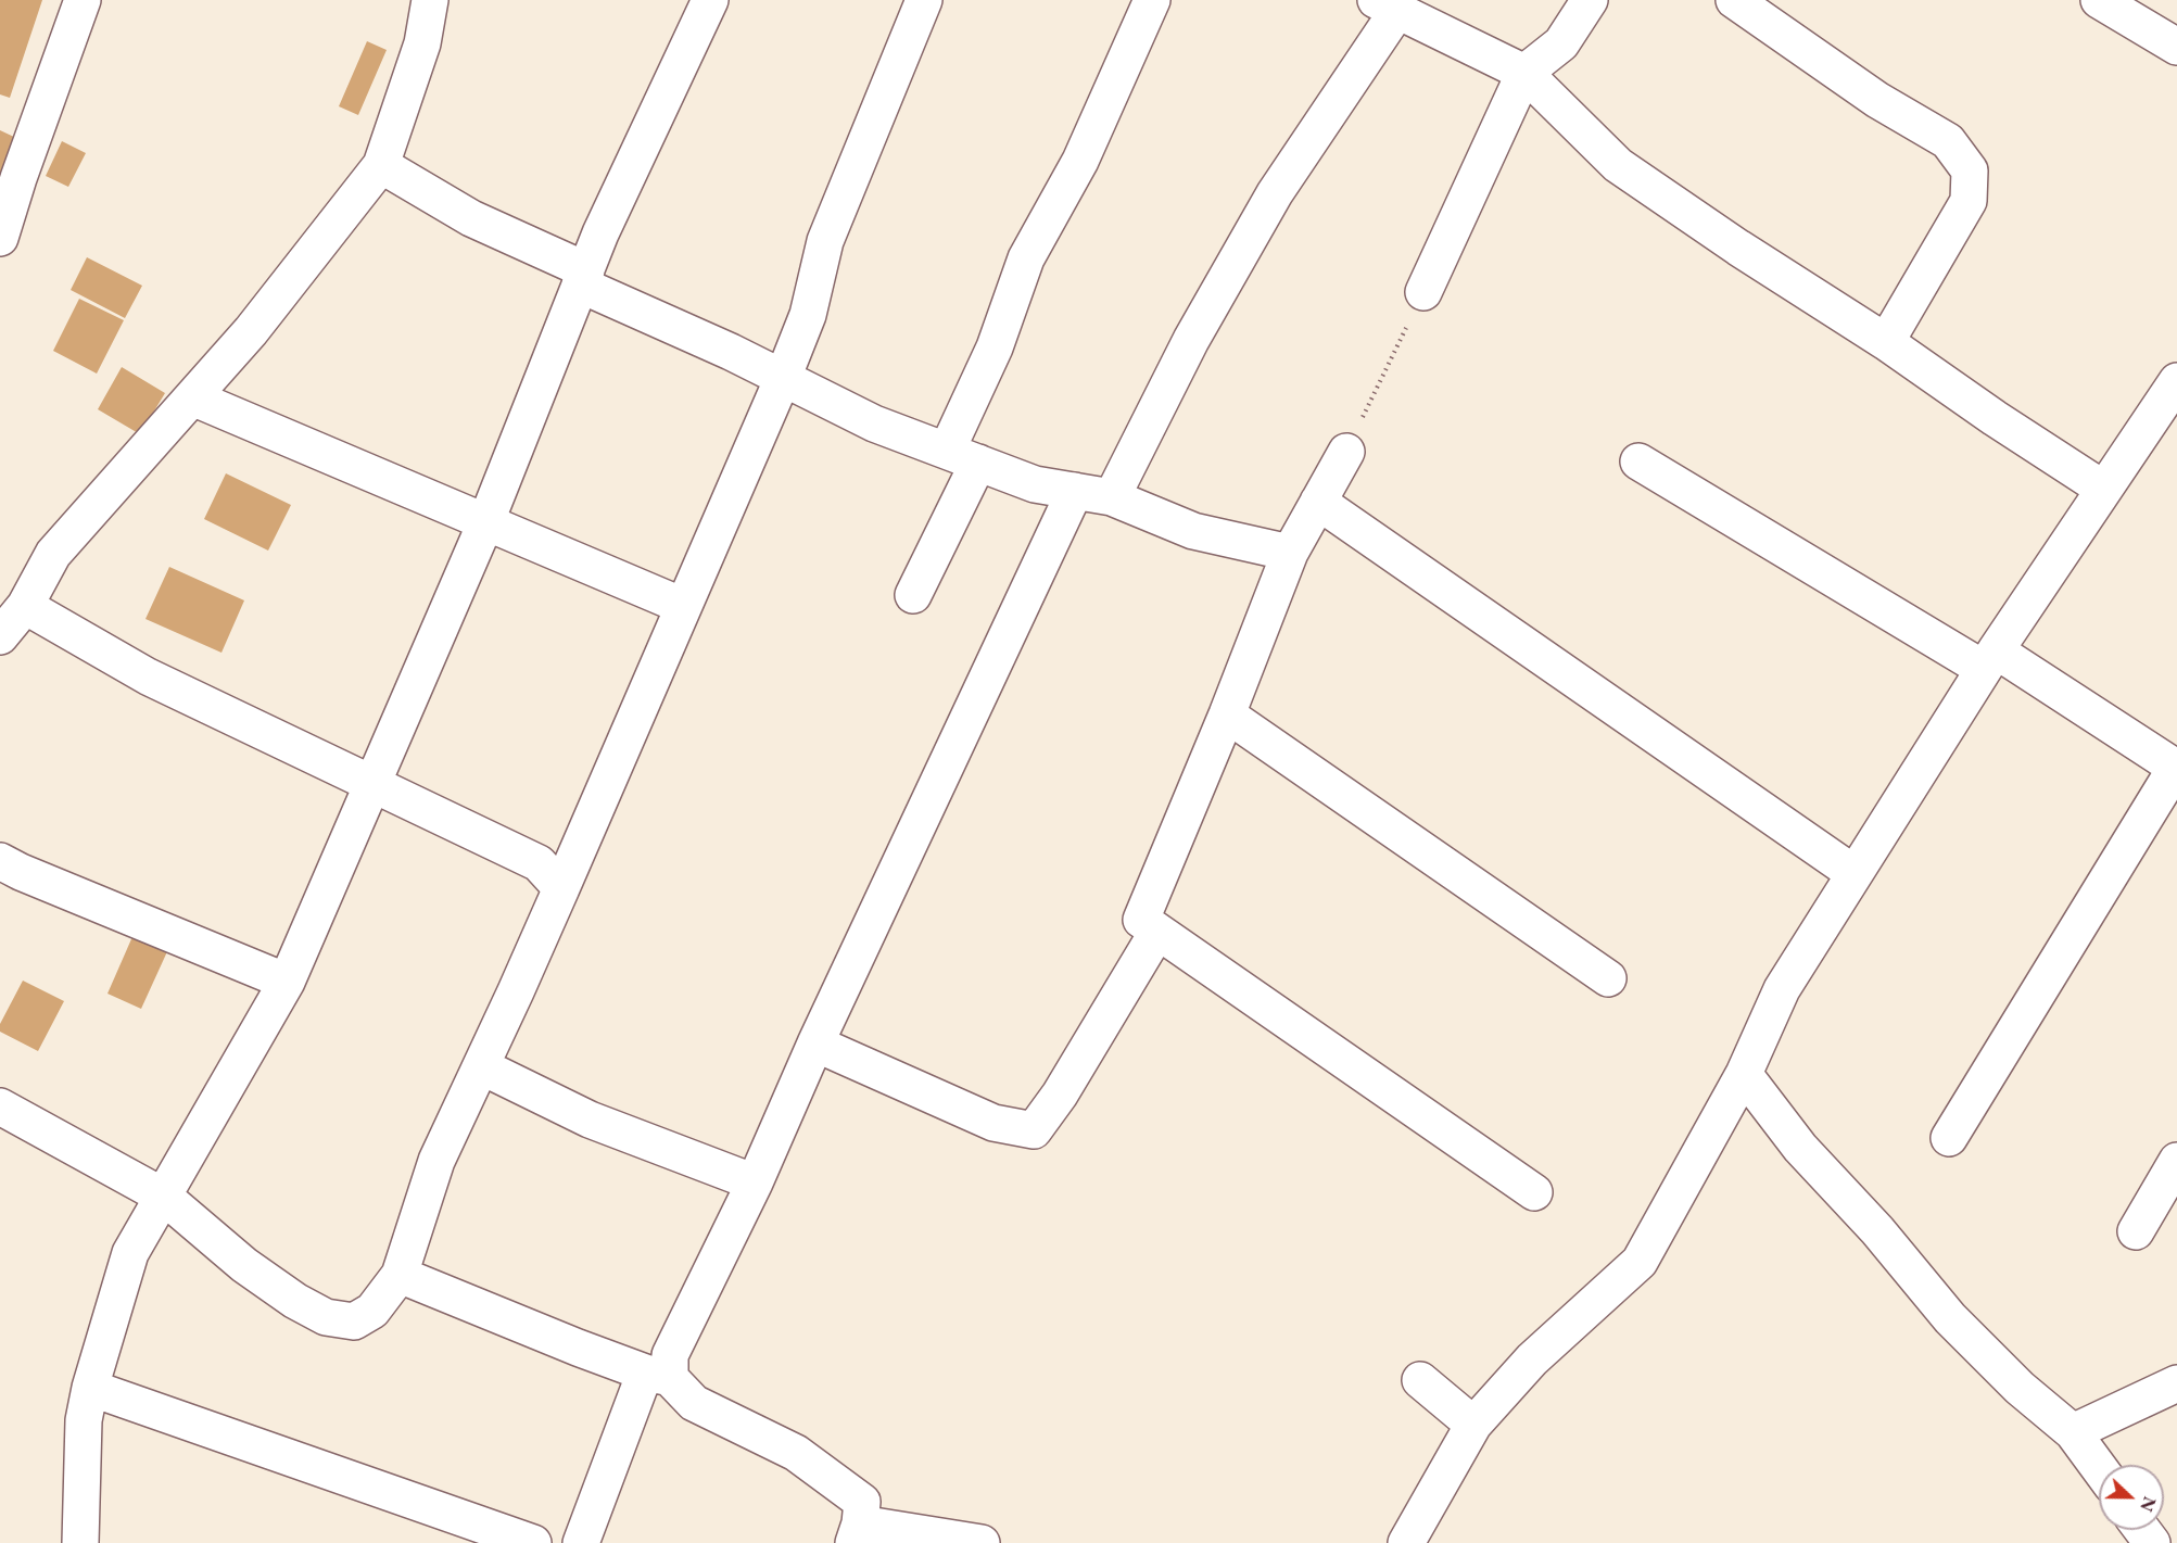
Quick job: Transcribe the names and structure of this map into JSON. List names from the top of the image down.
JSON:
{
  "north": "right"
}
